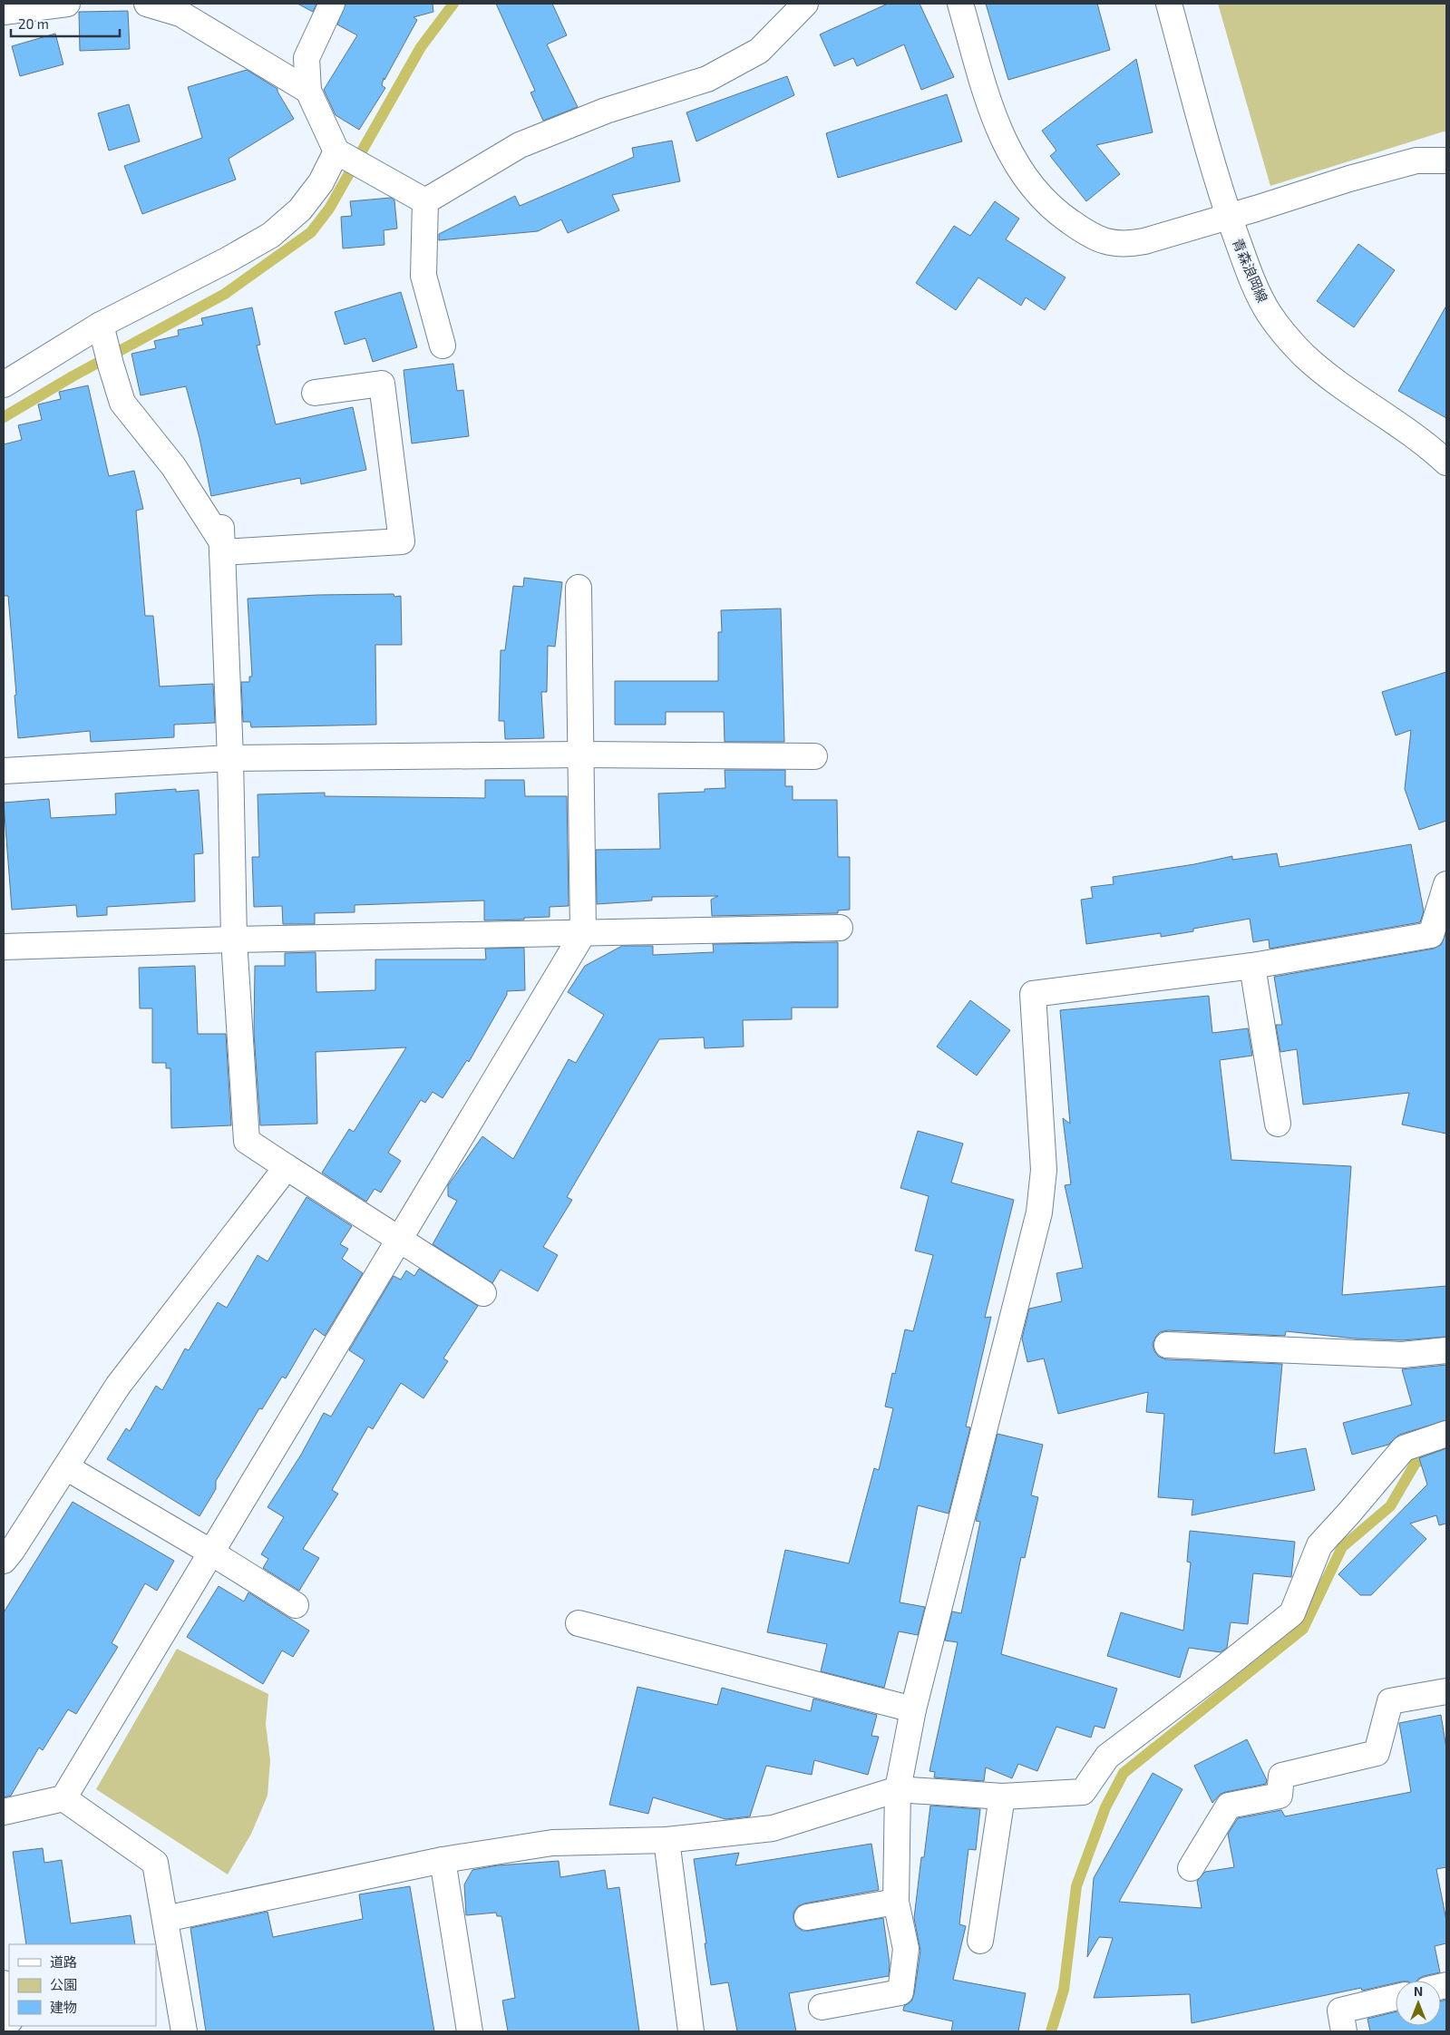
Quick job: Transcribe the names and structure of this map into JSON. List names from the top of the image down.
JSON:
{
  "streets": {
    "street": ["青森浪岡線"]
  },
  "legend": ["道路", "公園", "建物"],
  "scale_bar": "20 m",
  "north": "top"
}
